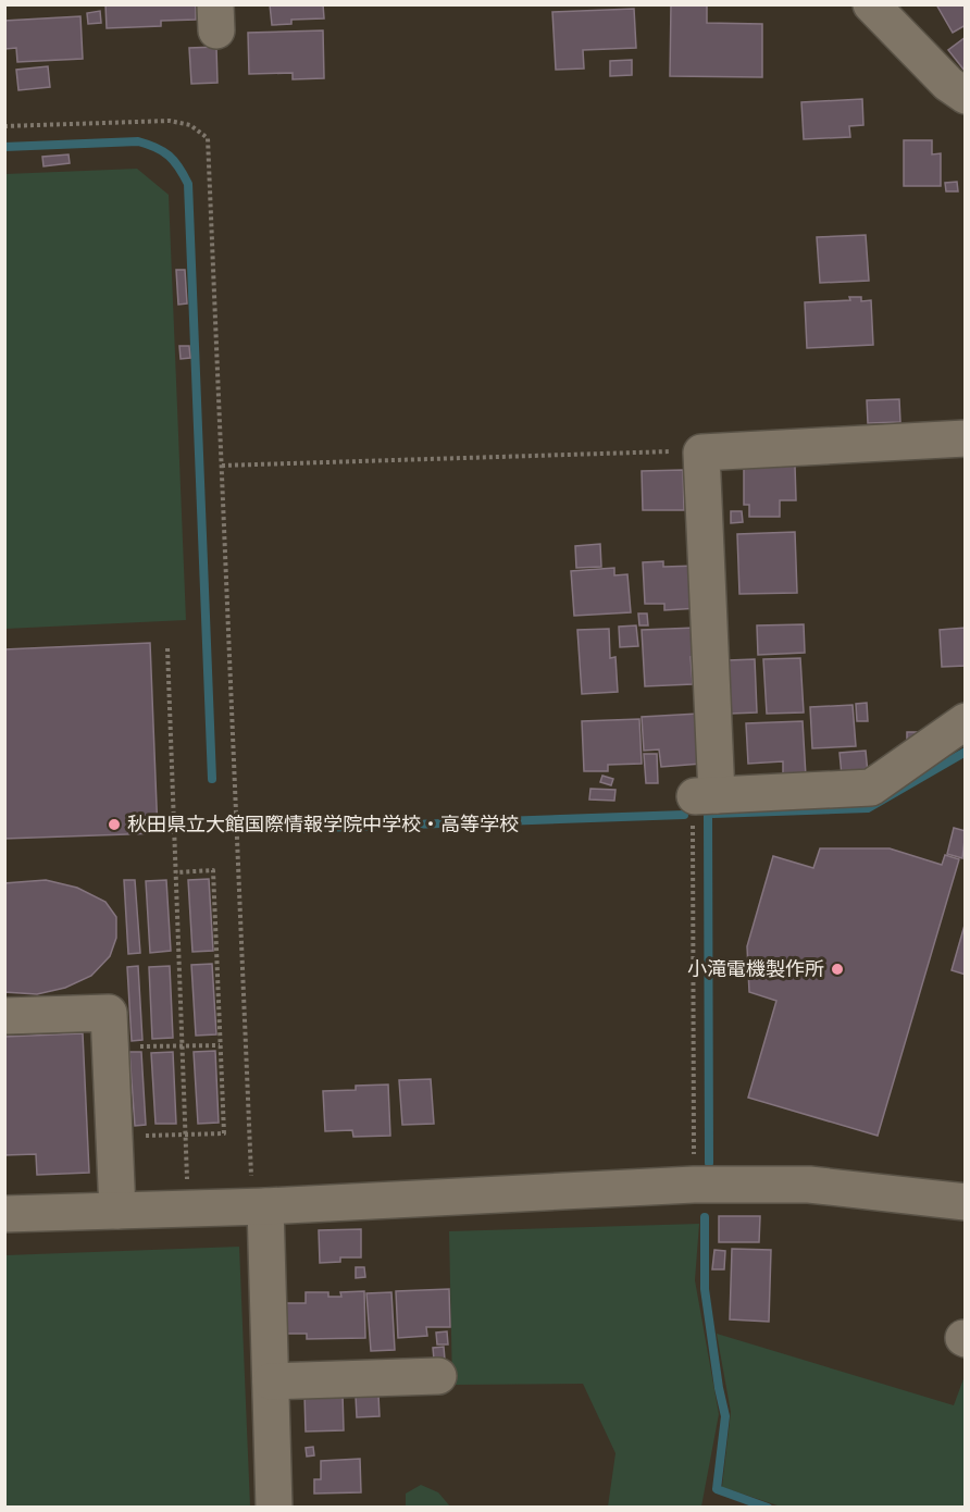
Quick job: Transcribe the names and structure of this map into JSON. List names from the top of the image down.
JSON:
{
  "places": ["秋田県立大館国際情報学院中学校・高等学校", "小滝電機製作所"]
}
